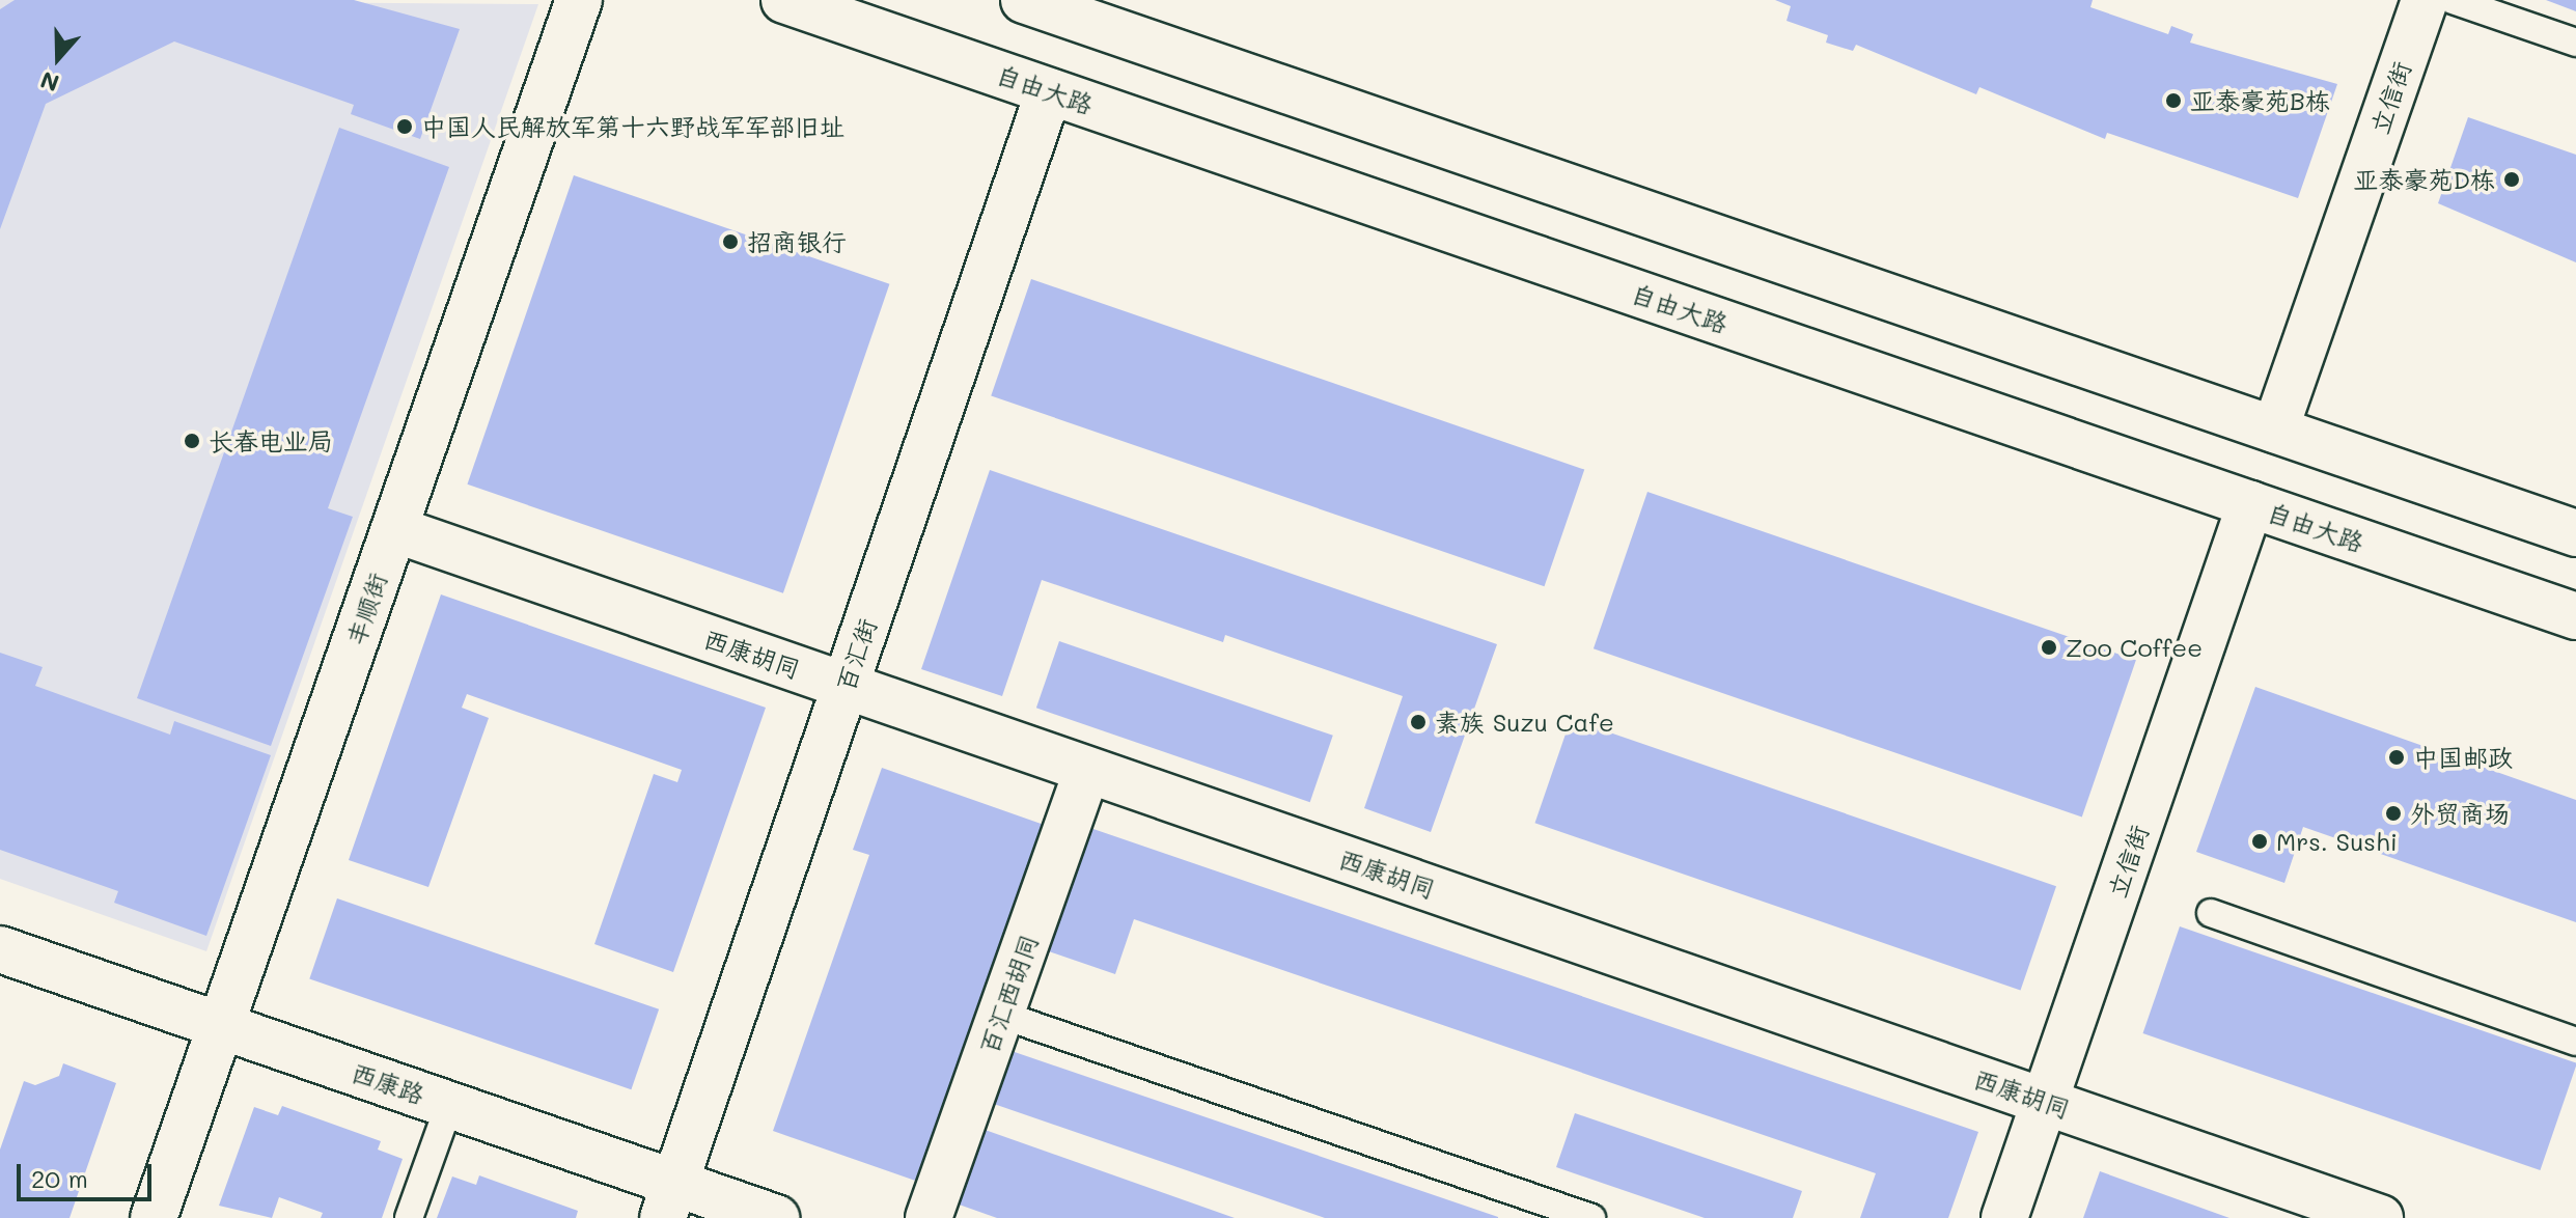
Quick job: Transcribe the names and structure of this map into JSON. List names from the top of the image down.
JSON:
{
  "streets": {
    "street": [
      "自由大路",
      "立信街",
      "丰顺街",
      "西康胡同",
      "百汇街",
      "百汇西胡同",
      "西康路"
    ]
  },
  "crossings": [
    ["自由大路", "立信街"],
    ["自由大路", "百汇街"],
    ["立信街", "西康胡同"],
    ["丰顺街", "西康胡同"],
    ["丰顺街", "西康路"],
    ["西康胡同", "百汇街"],
    ["西康胡同", "百汇西胡同"],
    ["百汇街", "西康路"]
  ],
  "places": [
    "亚泰豪苑B栋",
    "中国人民解放军第十六野战军军部旧址",
    "亚泰豪苑D栋",
    "招商银行",
    "长春电业局",
    "Zoo Coffee",
    "素族 Suzu Cafe",
    "中国邮政",
    "外贸商场",
    "Mrs. Sushi"
  ],
  "scale_bar": "20 m",
  "north": "bottom"
}
